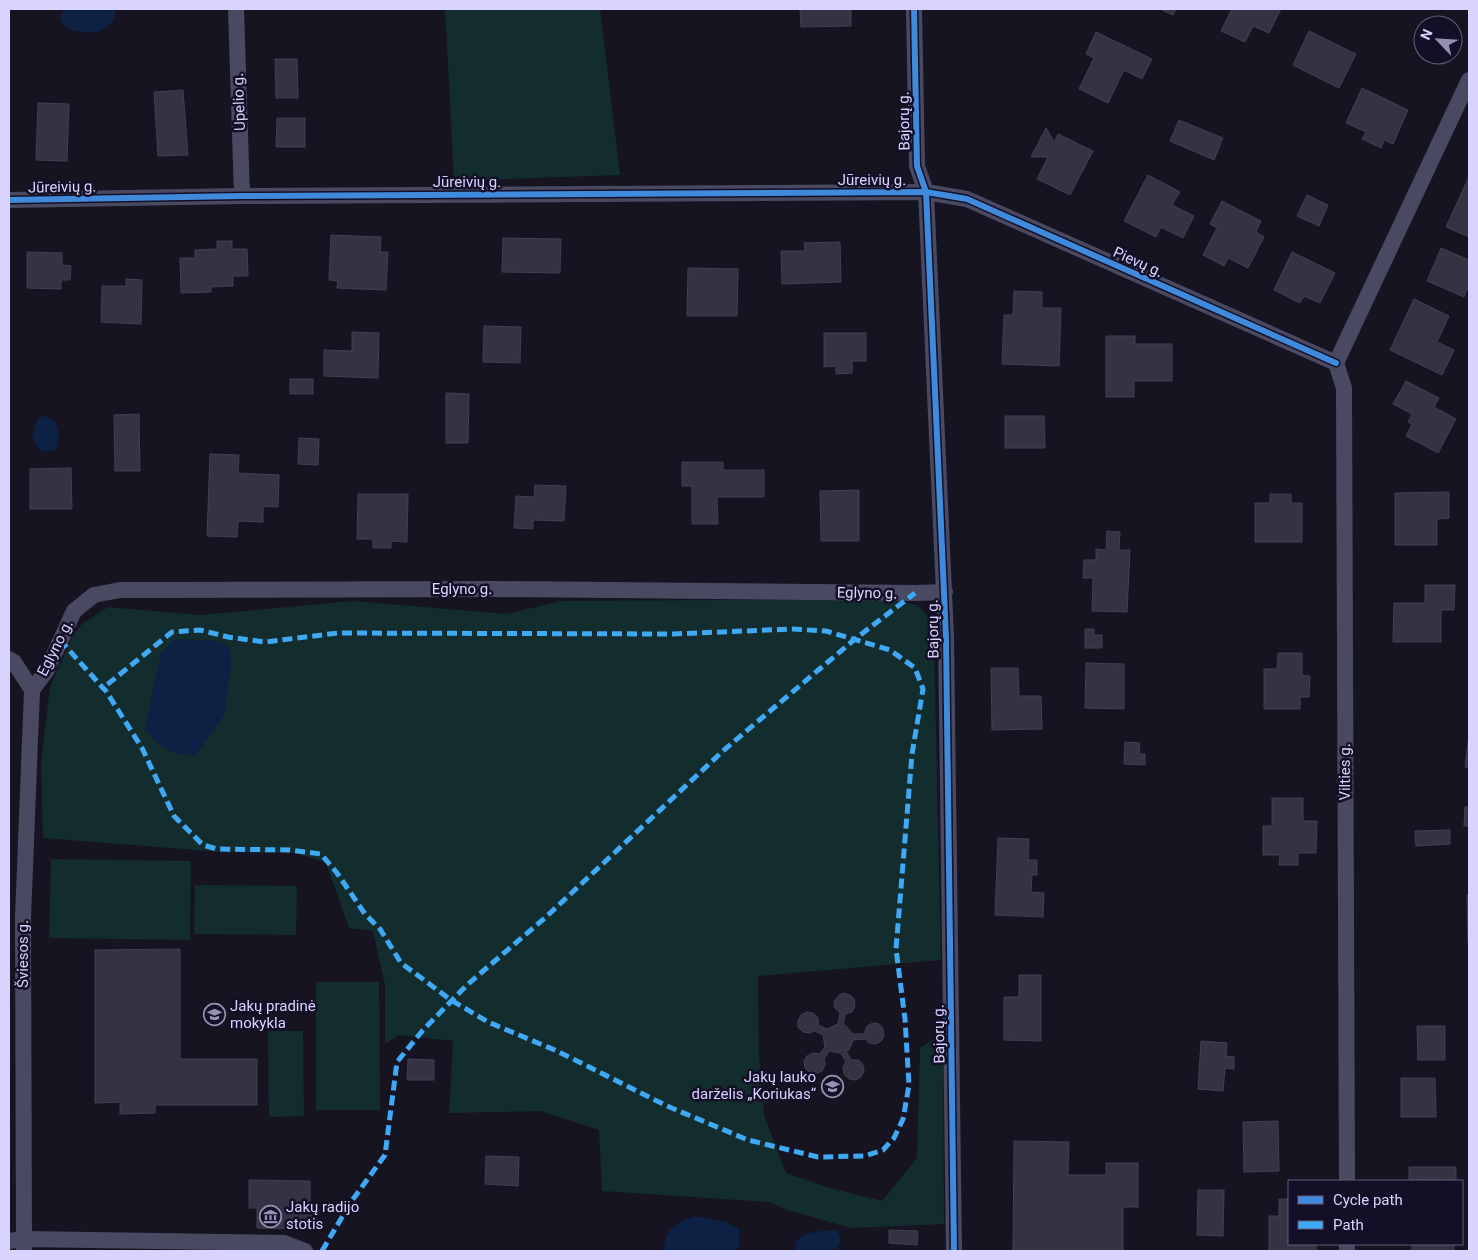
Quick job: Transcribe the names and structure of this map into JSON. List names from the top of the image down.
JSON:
{
  "streets": {
    "street": [
      "Upelio g.",
      "Bajorų g.",
      "Jūreivių g.",
      "Pievų g.",
      "Eglyno g.",
      "Vilties g.",
      "Šviesos g."
    ]
  },
  "crossings": [
    ["Upelio g.", "Jūreivių g."],
    ["Bajorų g.", "Jūreivių g."],
    ["Bajorų g.", "Pievų g."],
    ["Bajorų g.", "Eglyno g."],
    ["Jūreivių g.", "Pievų g."],
    ["Pievų g.", "Vilties g."],
    ["Eglyno g.", "Šviesos g."]
  ],
  "places": {
    "school or university": ["Jakų pradinė mokykla", "Jakų lauko darželis „Koriukas“"],
    "museum": ["Jakų radijo stotis"]
  },
  "legend": ["Cycle path", "Path"],
  "north": "top left"
}
